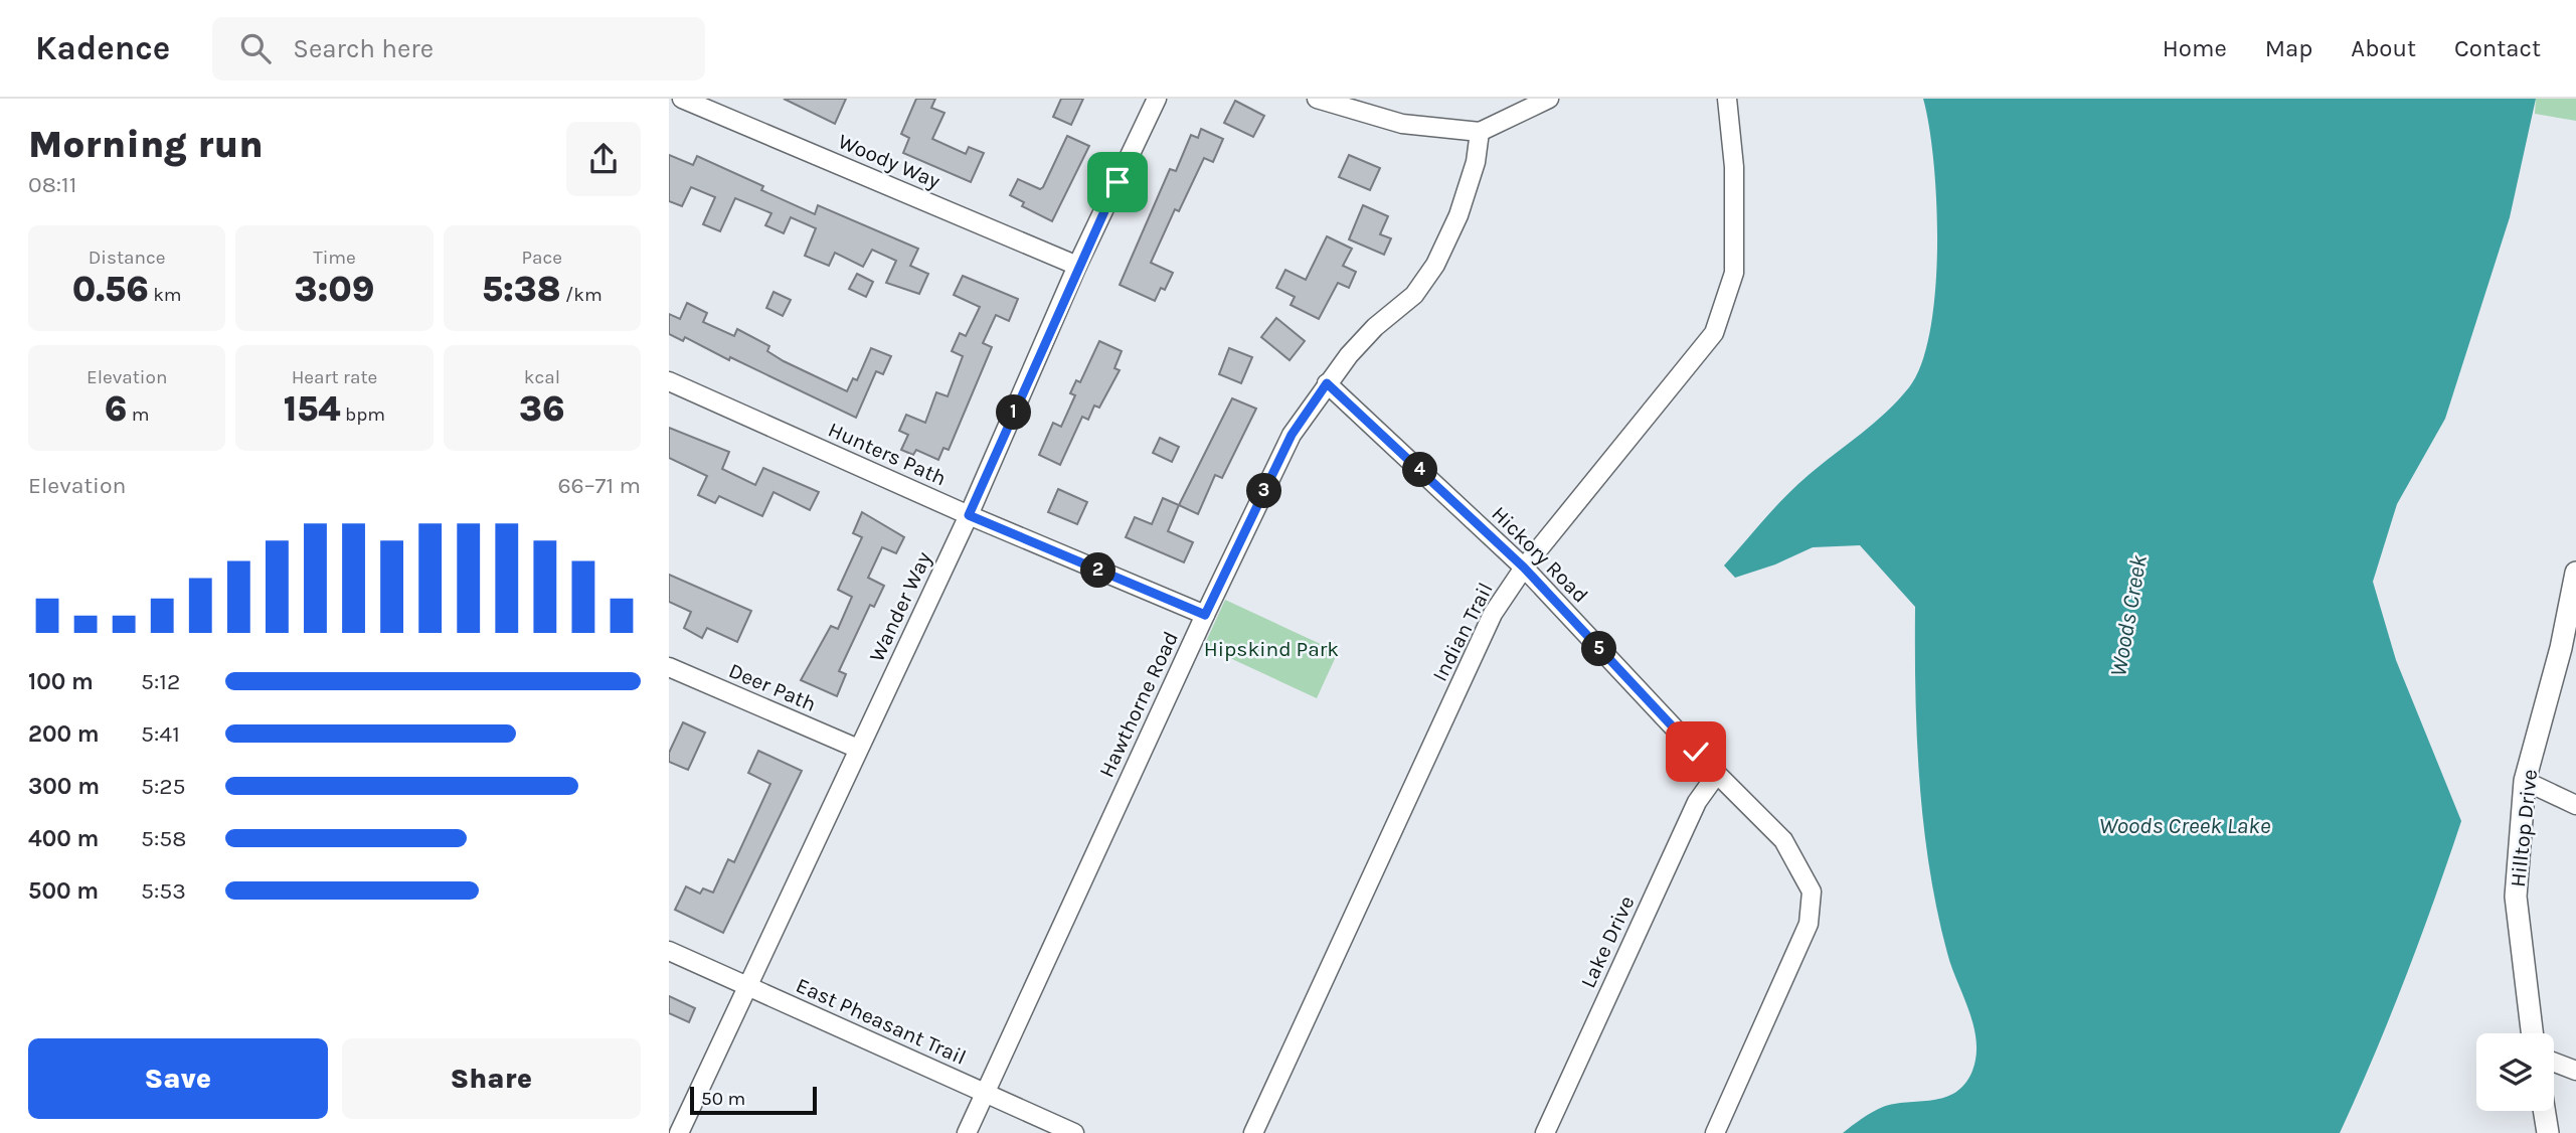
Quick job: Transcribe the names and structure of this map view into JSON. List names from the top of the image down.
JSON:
{
  "streets": {
    "street": [
      "Woody Way",
      "Hunters Path",
      "Hickory Road",
      "Wander Way",
      "Indian Trail",
      "Deer Path",
      "Hawthorne Road",
      "Hilltop Drive",
      "Lake Drive",
      "East Pheasant Trail"
    ]
  },
  "crossings": [
    ["Woody Way", "Wander Way"],
    ["Hunters Path", "Wander Way"],
    ["Hunters Path", "Hawthorne Road"],
    ["Hickory Road", "Indian Trail"],
    ["Hickory Road", "Hawthorne Road"],
    ["Hickory Road", "Lake Drive"],
    ["Wander Way", "Deer Path"],
    ["Wander Way", "East Pheasant Trail"],
    ["Hawthorne Road", "East Pheasant Trail"]
  ],
  "water": ["Woods Creek", "Woods Creek Lake"],
  "parks": ["Hipskind Park"],
  "scale_bar": "50 m",
  "page": {
    "header": "Kadence",
    "search": "Search here",
    "nav": [
      "Home",
      "Map",
      "About",
      "Contact"
    ],
    "heading": ["Morning run", "08:11"],
    "stats": [
      ["Distance", "0.56 km"],
      ["Time", "3:09"],
      ["Pace", "5:38 /km"],
      ["Elevation", "6 m"],
      ["Heart rate", "154 bpm"],
      ["kcal", "36"]
    ],
    "pins": [
      "1",
      "4",
      "3",
      "2",
      "5"
    ],
    "chart": ["Elevation", "66–71 m"],
    "list": [
      {
        "name": "100 m",
        "note": "5:12"
      },
      {
        "name": "200 m",
        "note": "5:41"
      },
      {
        "name": "300 m",
        "note": "5:25"
      },
      {
        "name": "400 m",
        "note": "5:58"
      },
      {
        "name": "500 m",
        "note": "5:53"
      }
    ],
    "buttons": ["Save", "Share"],
    "scale": "50 m"
  }
}
